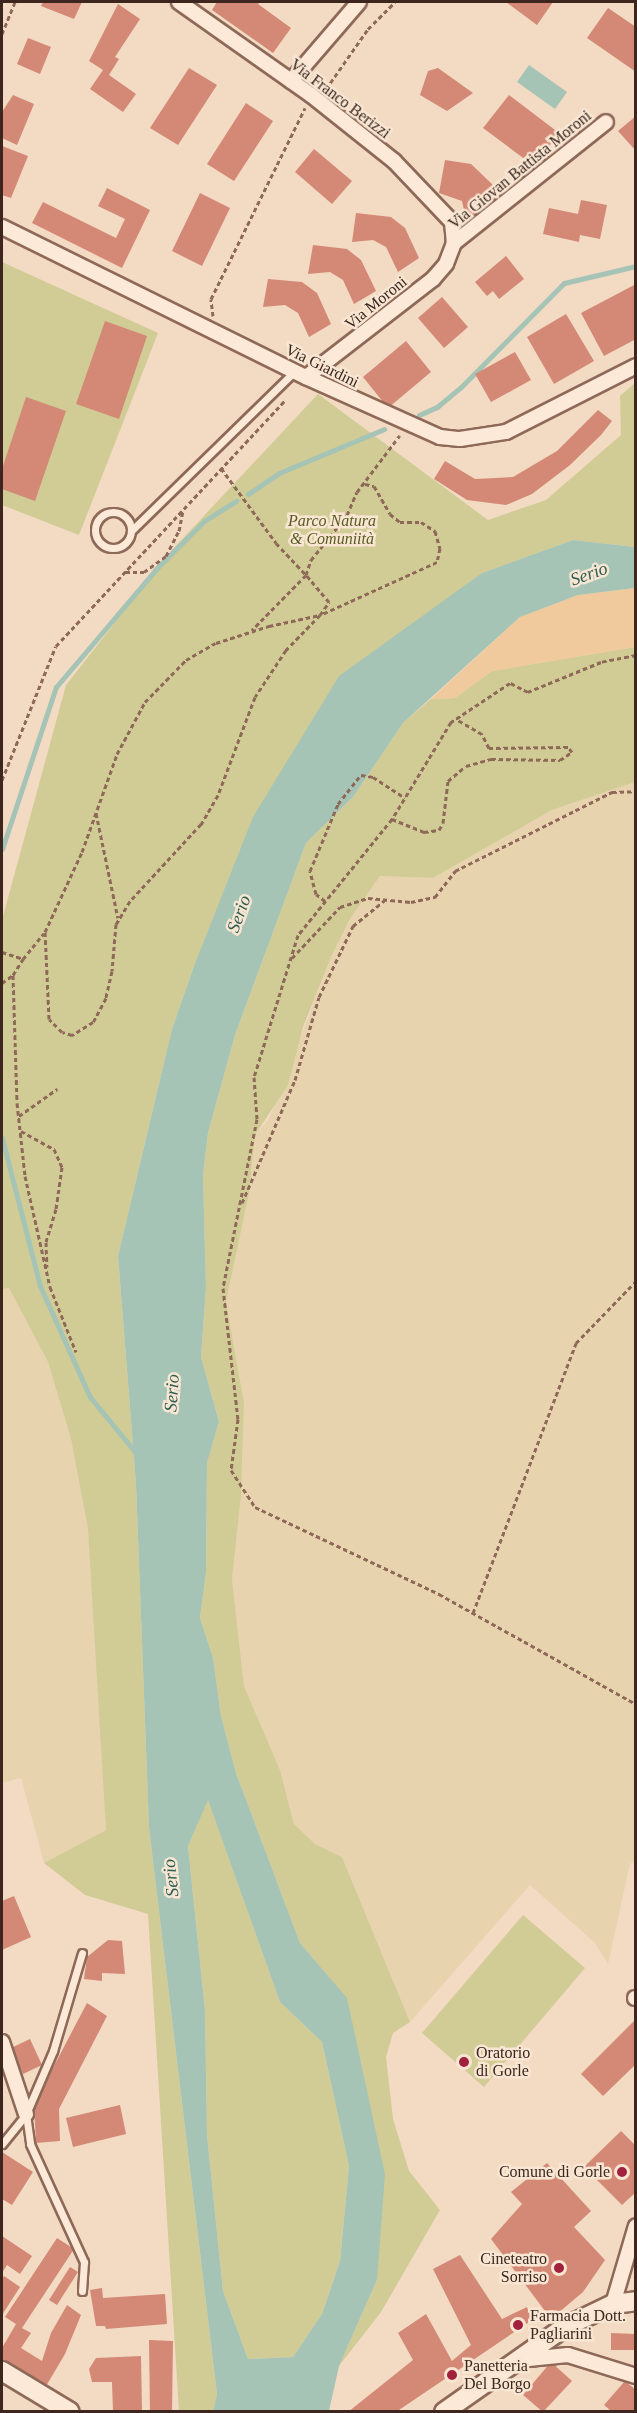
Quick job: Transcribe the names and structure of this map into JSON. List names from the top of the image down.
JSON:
{
  "streets": {
    "street": [
      "Via Franco Berizzi",
      "Via Giovan Battista Moroni",
      "Via Moroni",
      "Via Giardini"
    ]
  },
  "crossings": [
    ["Via Franco Berizzi", "Via Giovan Battista Moroni"],
    ["Via Franco Berizzi", "Via Moroni"],
    ["Via Giovan Battista Moroni", "Via Moroni"],
    ["Via Moroni", "Via Giardini"]
  ],
  "water": ["Serio"],
  "parks": ["Parco Natura & Comuniità"],
  "places": [
    "Oratorio di Gorle",
    "Comune di Gorle",
    "Cineteatro Sorriso",
    "Farmacia Dott. Pagliarini",
    "Panetteria Del Borgo"
  ]
}
